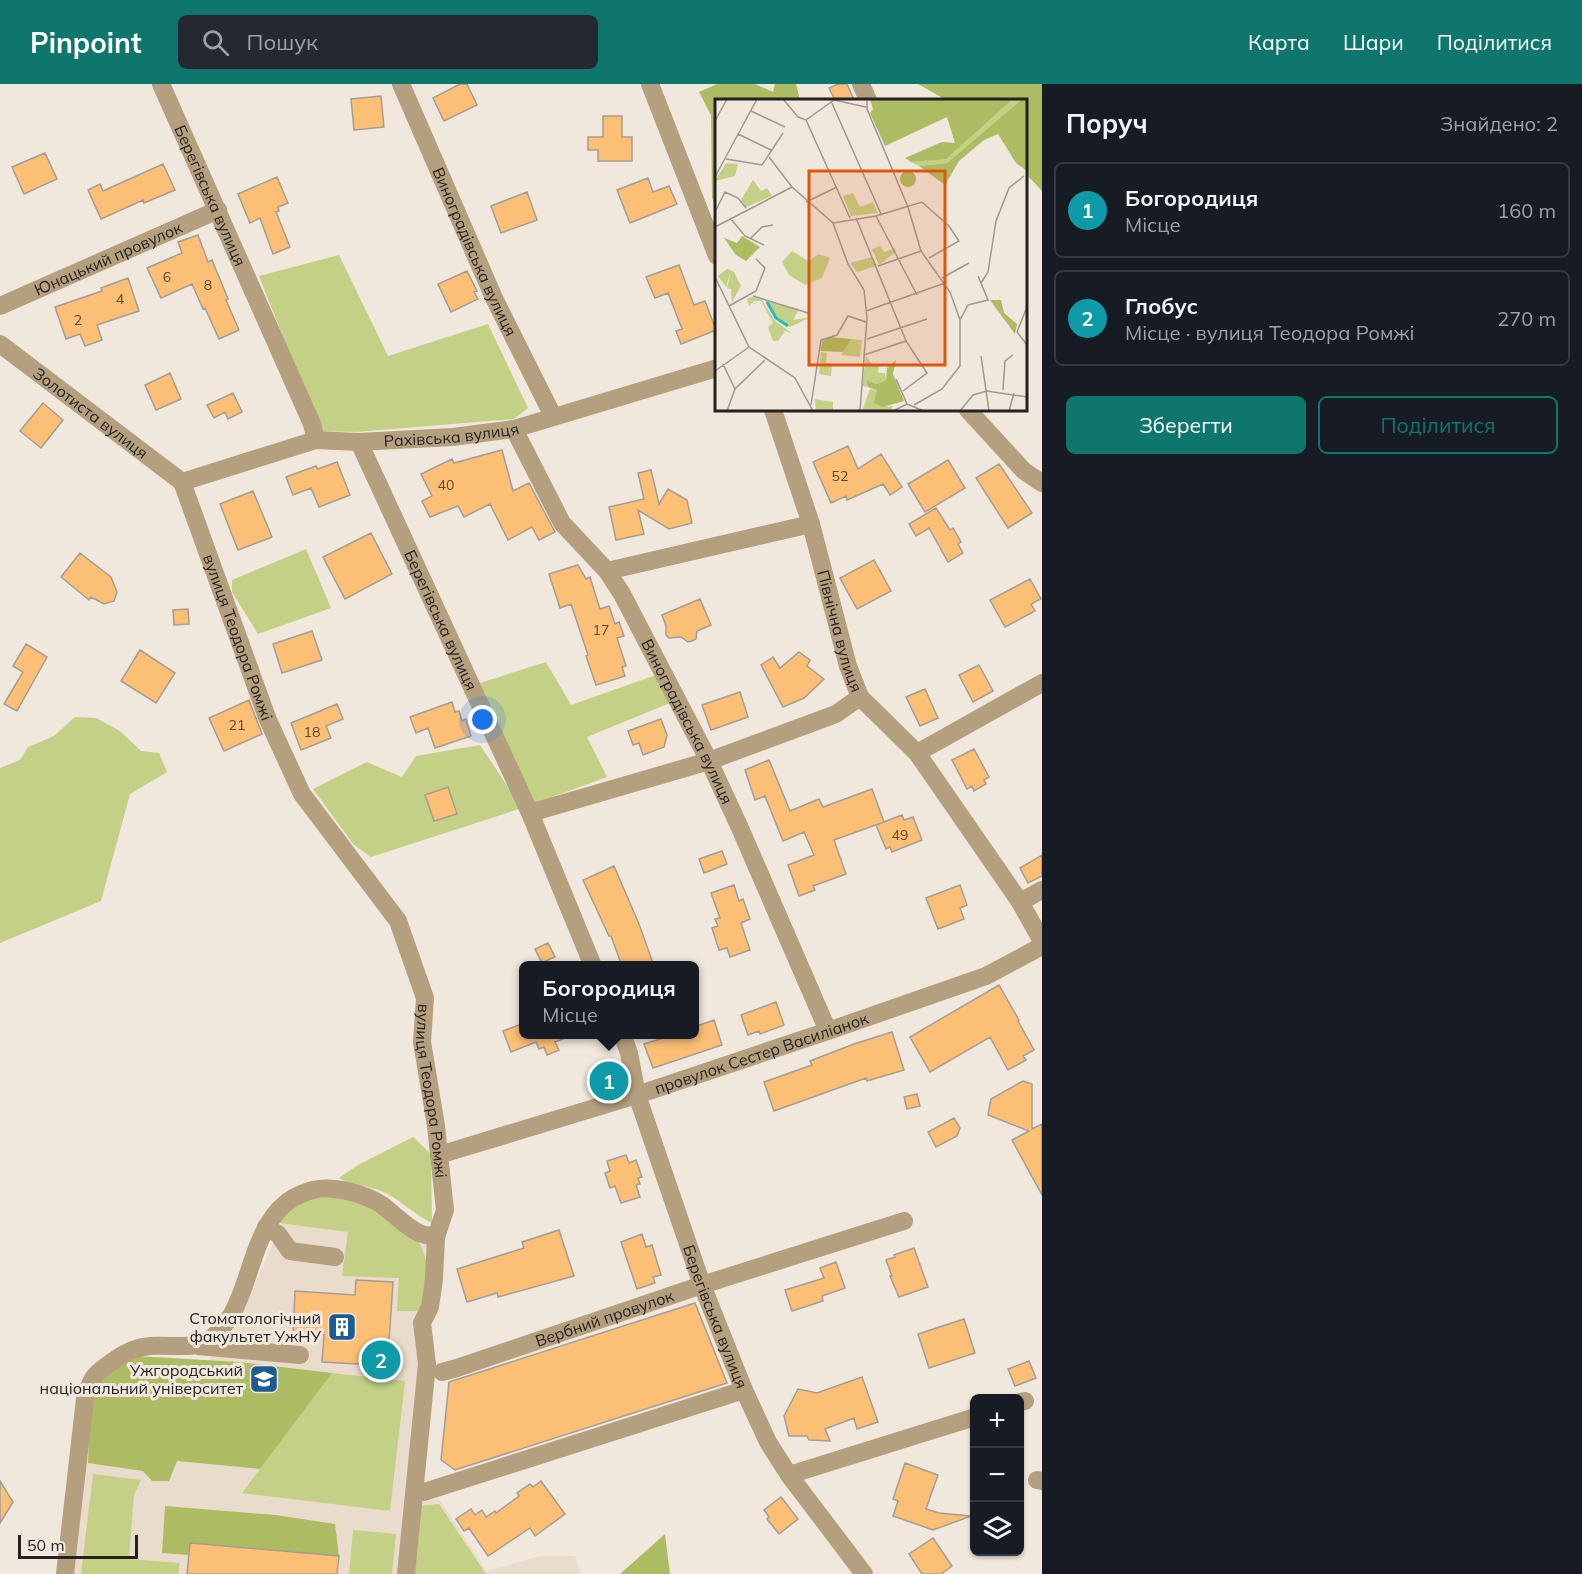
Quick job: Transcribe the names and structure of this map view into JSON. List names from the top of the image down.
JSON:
{
  "streets": {
    "street": [
      "Берегівська вулиця",
      "Виноградівська вулиця",
      "Юнацький провулок",
      "Золотиста вулиця",
      "Рахівська вулиця",
      "Північна вулиця",
      "вулиця Теодора Ромжі",
      "провулок Сестер Василіанок",
      "Вербний провулок"
    ]
  },
  "crossings": [
    ["Берегівська вулиця", "Юнацький провулок"],
    ["Берегівська вулиця", "Рахівська вулиця"],
    ["Берегівська вулиця", "провулок Сестер Василіанок"],
    ["Берегівська вулиця", "Вербний провулок"],
    ["Виноградівська вулиця", "Рахівська вулиця"],
    ["Виноградівська вулиця", "провулок Сестер Василіанок"],
    ["Золотиста вулиця", "Рахівська вулиця"],
    ["Золотиста вулиця", "вулиця Теодора Ромжі"],
    ["Рахівська вулиця", "вулиця Теодора Ромжі"],
    ["вулиця Теодора Ромжі", "провулок Сестер Василіанок"]
  ],
  "places": {
    "building": ["Стоматологічний факультет УжНУ"],
    "school or university": ["Ужгородський національний університет"]
  },
  "house_numbers": [
    "6",
    "8",
    "4",
    "2",
    "52",
    "40",
    "17",
    "21",
    "18",
    "49"
  ],
  "scale_bar": "50 m",
  "page": {
    "header": "Pinpoint",
    "search": "Пошук",
    "nav": ["Карта", "Шари", "Поділитися"],
    "heading": ["Поруч", "Знайдено: 2"],
    "list": [
      {
        "mark": "1",
        "name": "Богородиця",
        "note": "Місце",
        "value": "160 m"
      },
      {
        "mark": "2",
        "name": "Глобус",
        "note": "Місце · вулиця Теодора Ромжі",
        "value": "270 m"
      }
    ],
    "buttons": ["Зберегти", "Поділитися"],
    "popup": ["Богородиця", "Місце"],
    "pins": ["1", "2"],
    "map_buttons": ["+", "−"],
    "scale": "50 m"
  }
}
